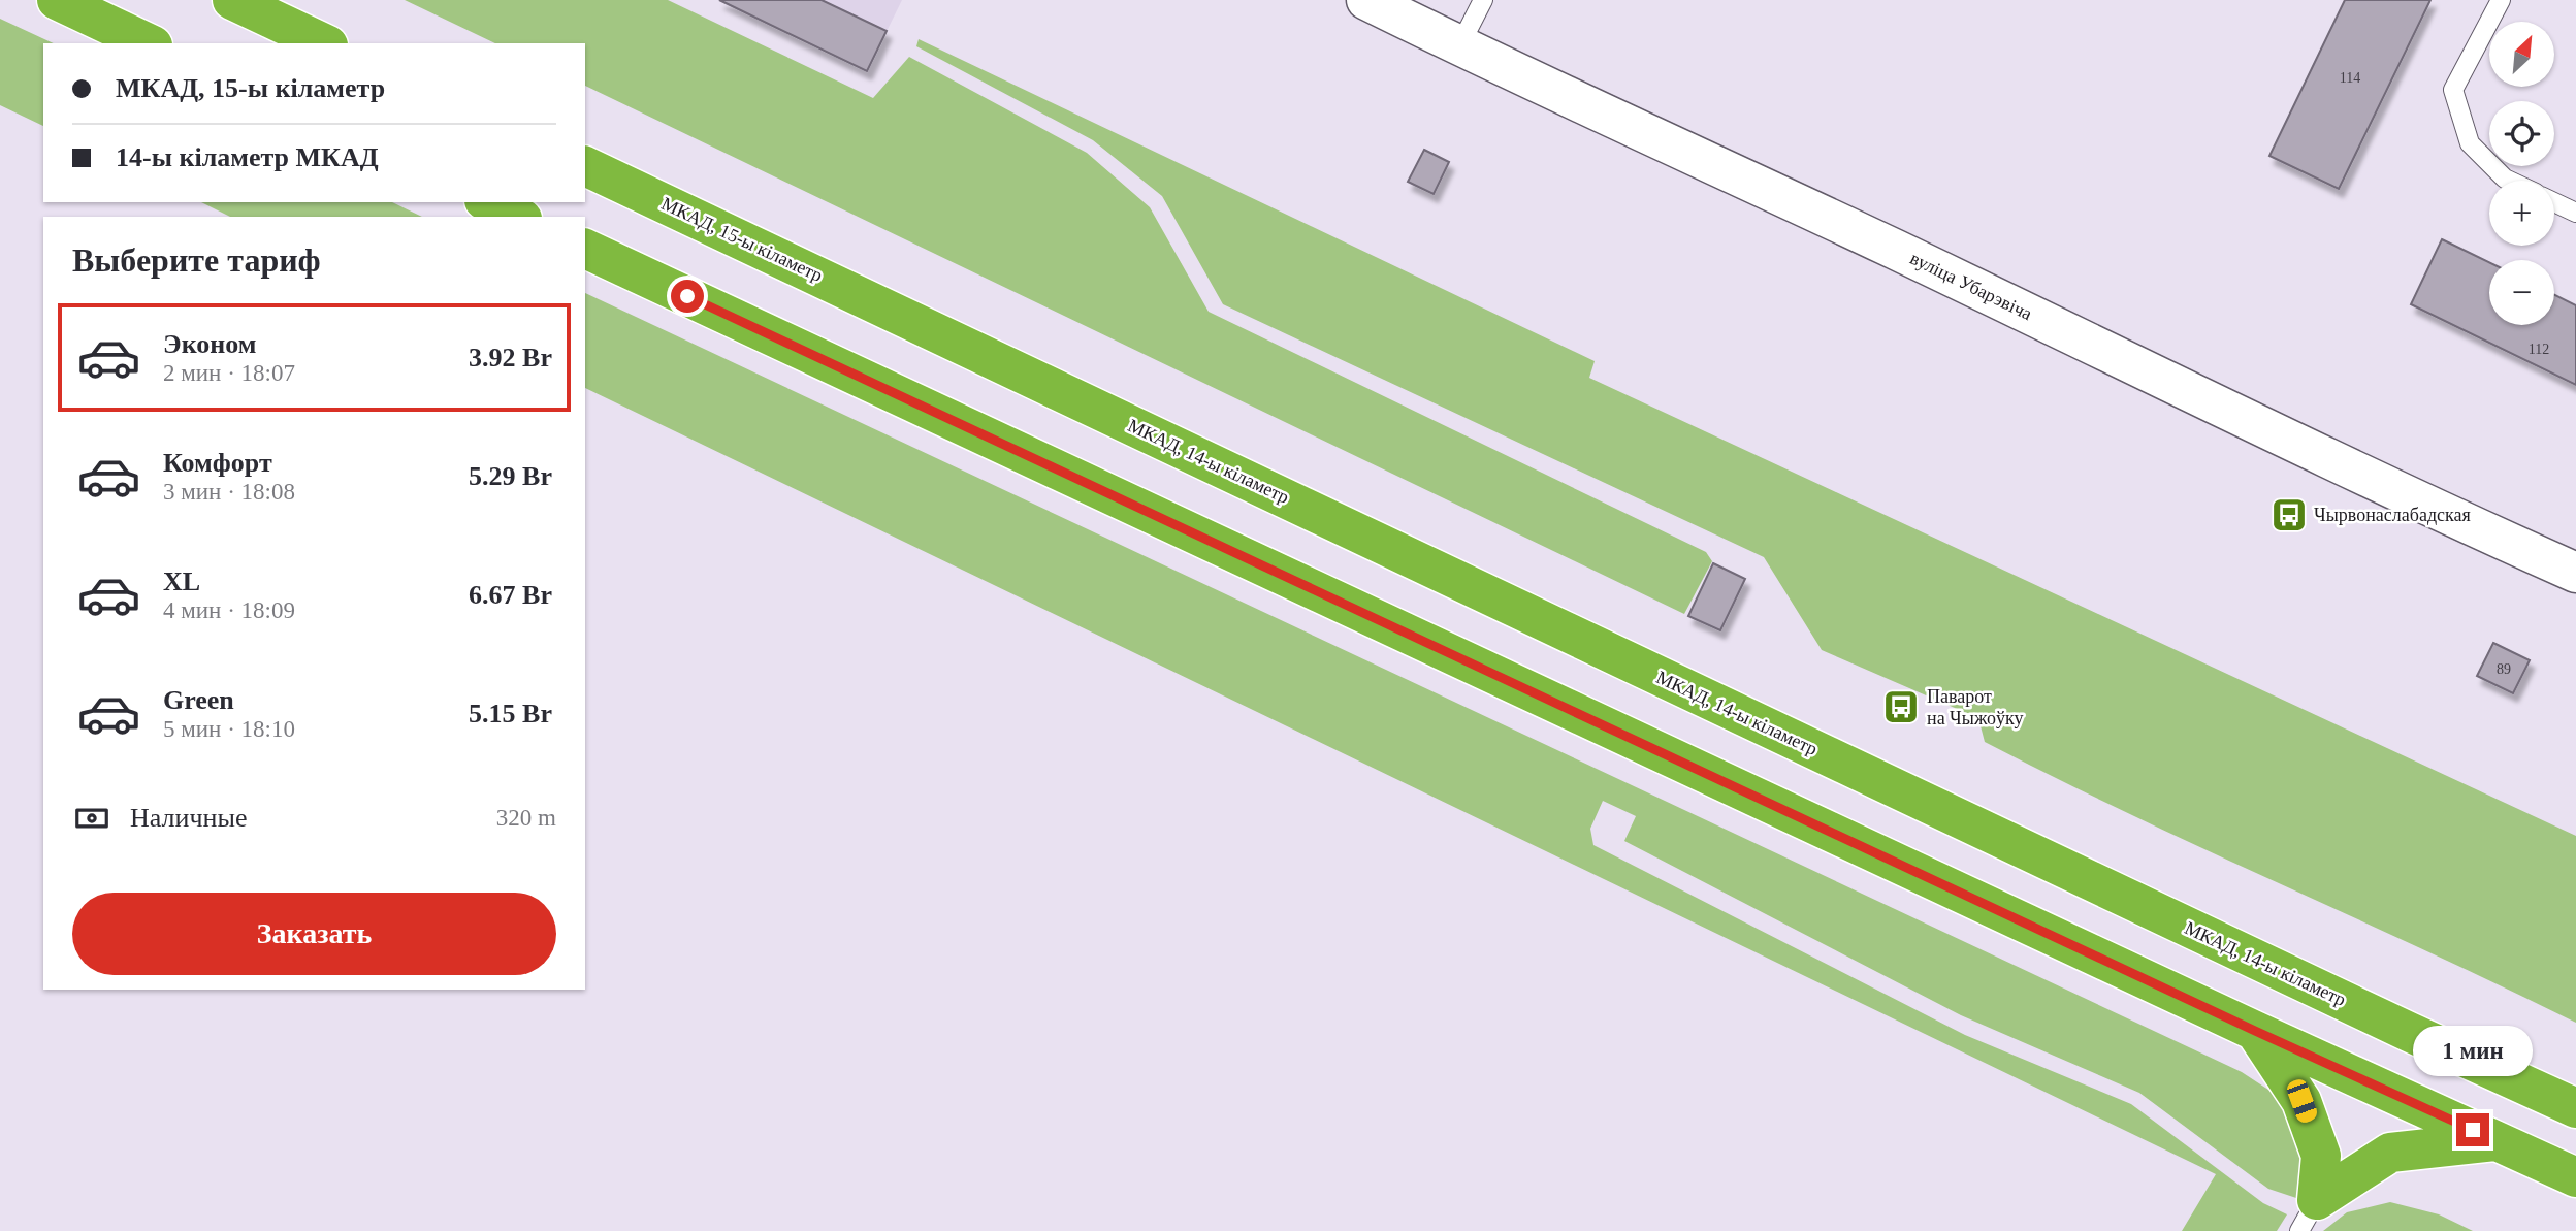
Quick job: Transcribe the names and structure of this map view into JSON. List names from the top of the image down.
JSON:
{
  "streets": {
    "highway": ["МКАД, 15-ы кіламетр", "МКАД, 14-ы кіламетр"],
    "main road": ["вуліца Убарэвіча"]
  },
  "crossings": [
    ["МКАД, 15-ы кіламетр", "МКАД, 14-ы кіламетр"]
  ],
  "places": {
    "bus stop": ["Чырвонаслабадская", "Паварот на Чыжоўку"]
  },
  "house_numbers": ["114", "112", "89"],
  "north": "top right",
  "page": {
    "map_buttons": ["+", "−"],
    "banner": ["МКАД, 15-ы кіламетр", "14-ы кіламетр МКАД"],
    "heading": "Выберите тариф",
    "list": [
      {
        "name": "Эконом",
        "note": "2 мин · 18:07",
        "value": "3.92 Br"
      },
      {
        "name": "Комфорт",
        "note": "3 мин · 18:08",
        "value": "5.29 Br"
      },
      {
        "name": "XL",
        "note": "4 мин · 18:09",
        "value": "6.67 Br"
      },
      {
        "name": "Green",
        "note": "5 мин · 18:10",
        "value": "5.15 Br"
      }
    ],
    "pay": ["Наличные", "320 m"],
    "buttons": "Заказать",
    "bubble": "1 мин"
  }
}
